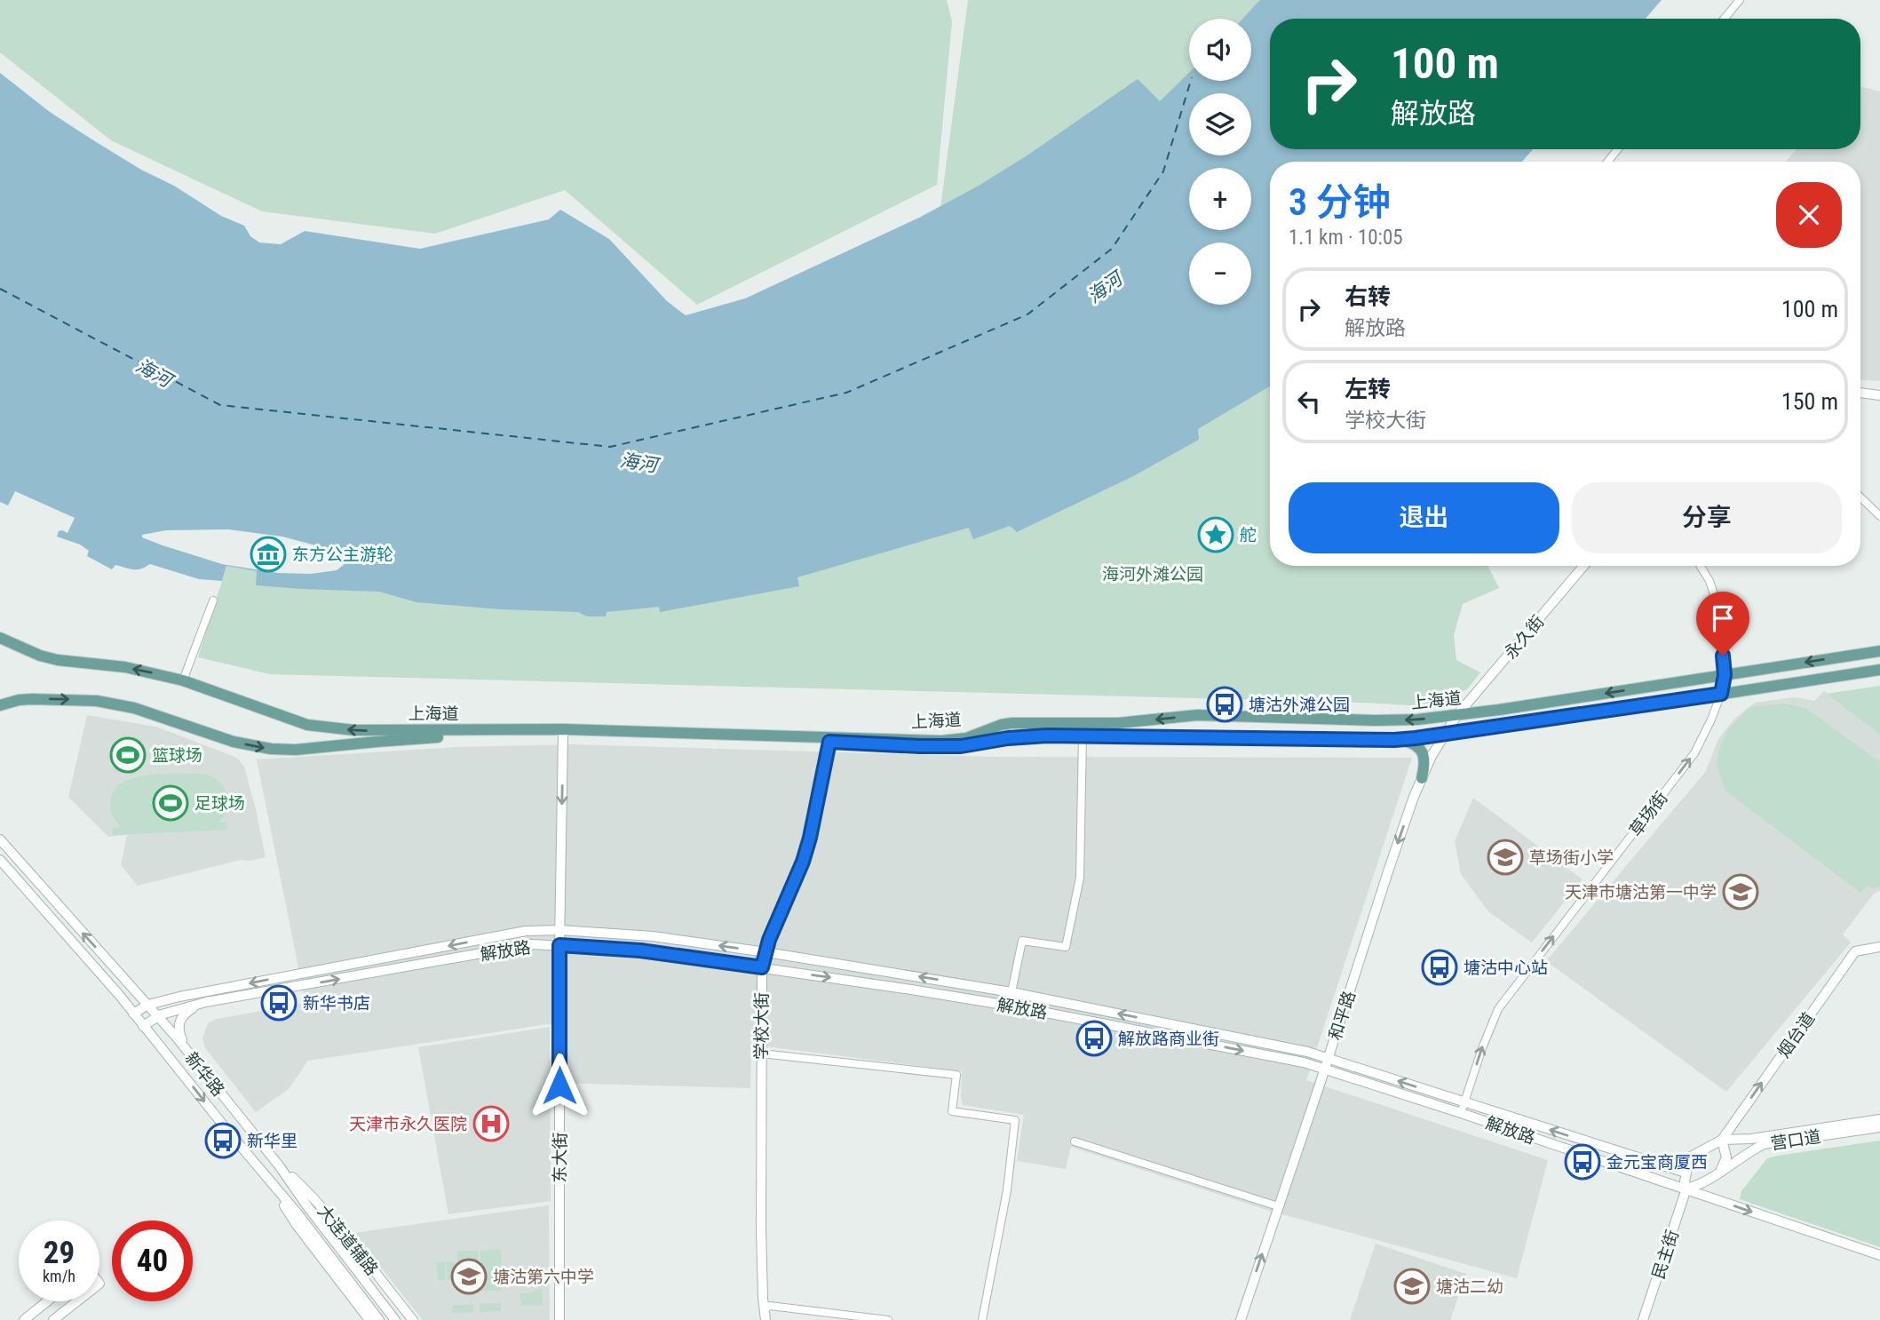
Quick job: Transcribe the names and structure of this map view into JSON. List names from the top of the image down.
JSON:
{
  "streets": {
    "main road": ["上海道"],
    "street": [
      "永久街",
      "草场街",
      "解放路",
      "和平路",
      "学校大街",
      "烟台道",
      "新华路",
      "营口道",
      "东大街",
      "大连道辅路",
      "民主街"
    ]
  },
  "crossings": [
    ["永久街", "上海道"],
    ["永久街", "和平路"],
    ["上海道", "草场街"],
    ["上海道", "和平路"],
    ["上海道", "学校大街"],
    ["上海道", "东大街"],
    ["草场街", "解放路"],
    ["解放路", "和平路"],
    ["解放路", "学校大街"],
    ["解放路", "新华路"],
    ["解放路", "营口道"],
    ["解放路", "东大街"],
    ["解放路", "民主街"],
    ["烟台道", "营口道"],
    ["新华路", "大连道辅路"],
    ["营口道", "民主街"]
  ],
  "one_way": ["草场街", "烟台道"],
  "water": ["海河"],
  "parks": ["海河外滩公园"],
  "places": {
    "place": ["舵"],
    "museum": ["东方公主游轮"],
    "bus stop": [
      "塘沽外滩公园",
      "塘沽中心站",
      "新华书店",
      "解放路商业街",
      "新华里",
      "金元宝商厦西"
    ],
    "sports": ["篮球场", "足球场"],
    "school or university": [
      "草场街小学",
      "天津市塘沽第一中学",
      "塘沽第六中学",
      "塘沽二幼"
    ],
    "hospital": ["天津市永久医院"]
  },
  "page": {
    "map_buttons": ["+", "−"],
    "turn": ["100 m", "解放路"],
    "heading": ["3 分钟", "1.1 km · 10:05"],
    "list": [
      {
        "name": "右转",
        "note": "解放路",
        "value": "100 m"
      },
      {
        "name": "左转",
        "note": "学校大街",
        "value": "150 m"
      }
    ],
    "buttons": ["退出", "分享"],
    "speed": "29 km/h",
    "limit": "40"
  }
}
